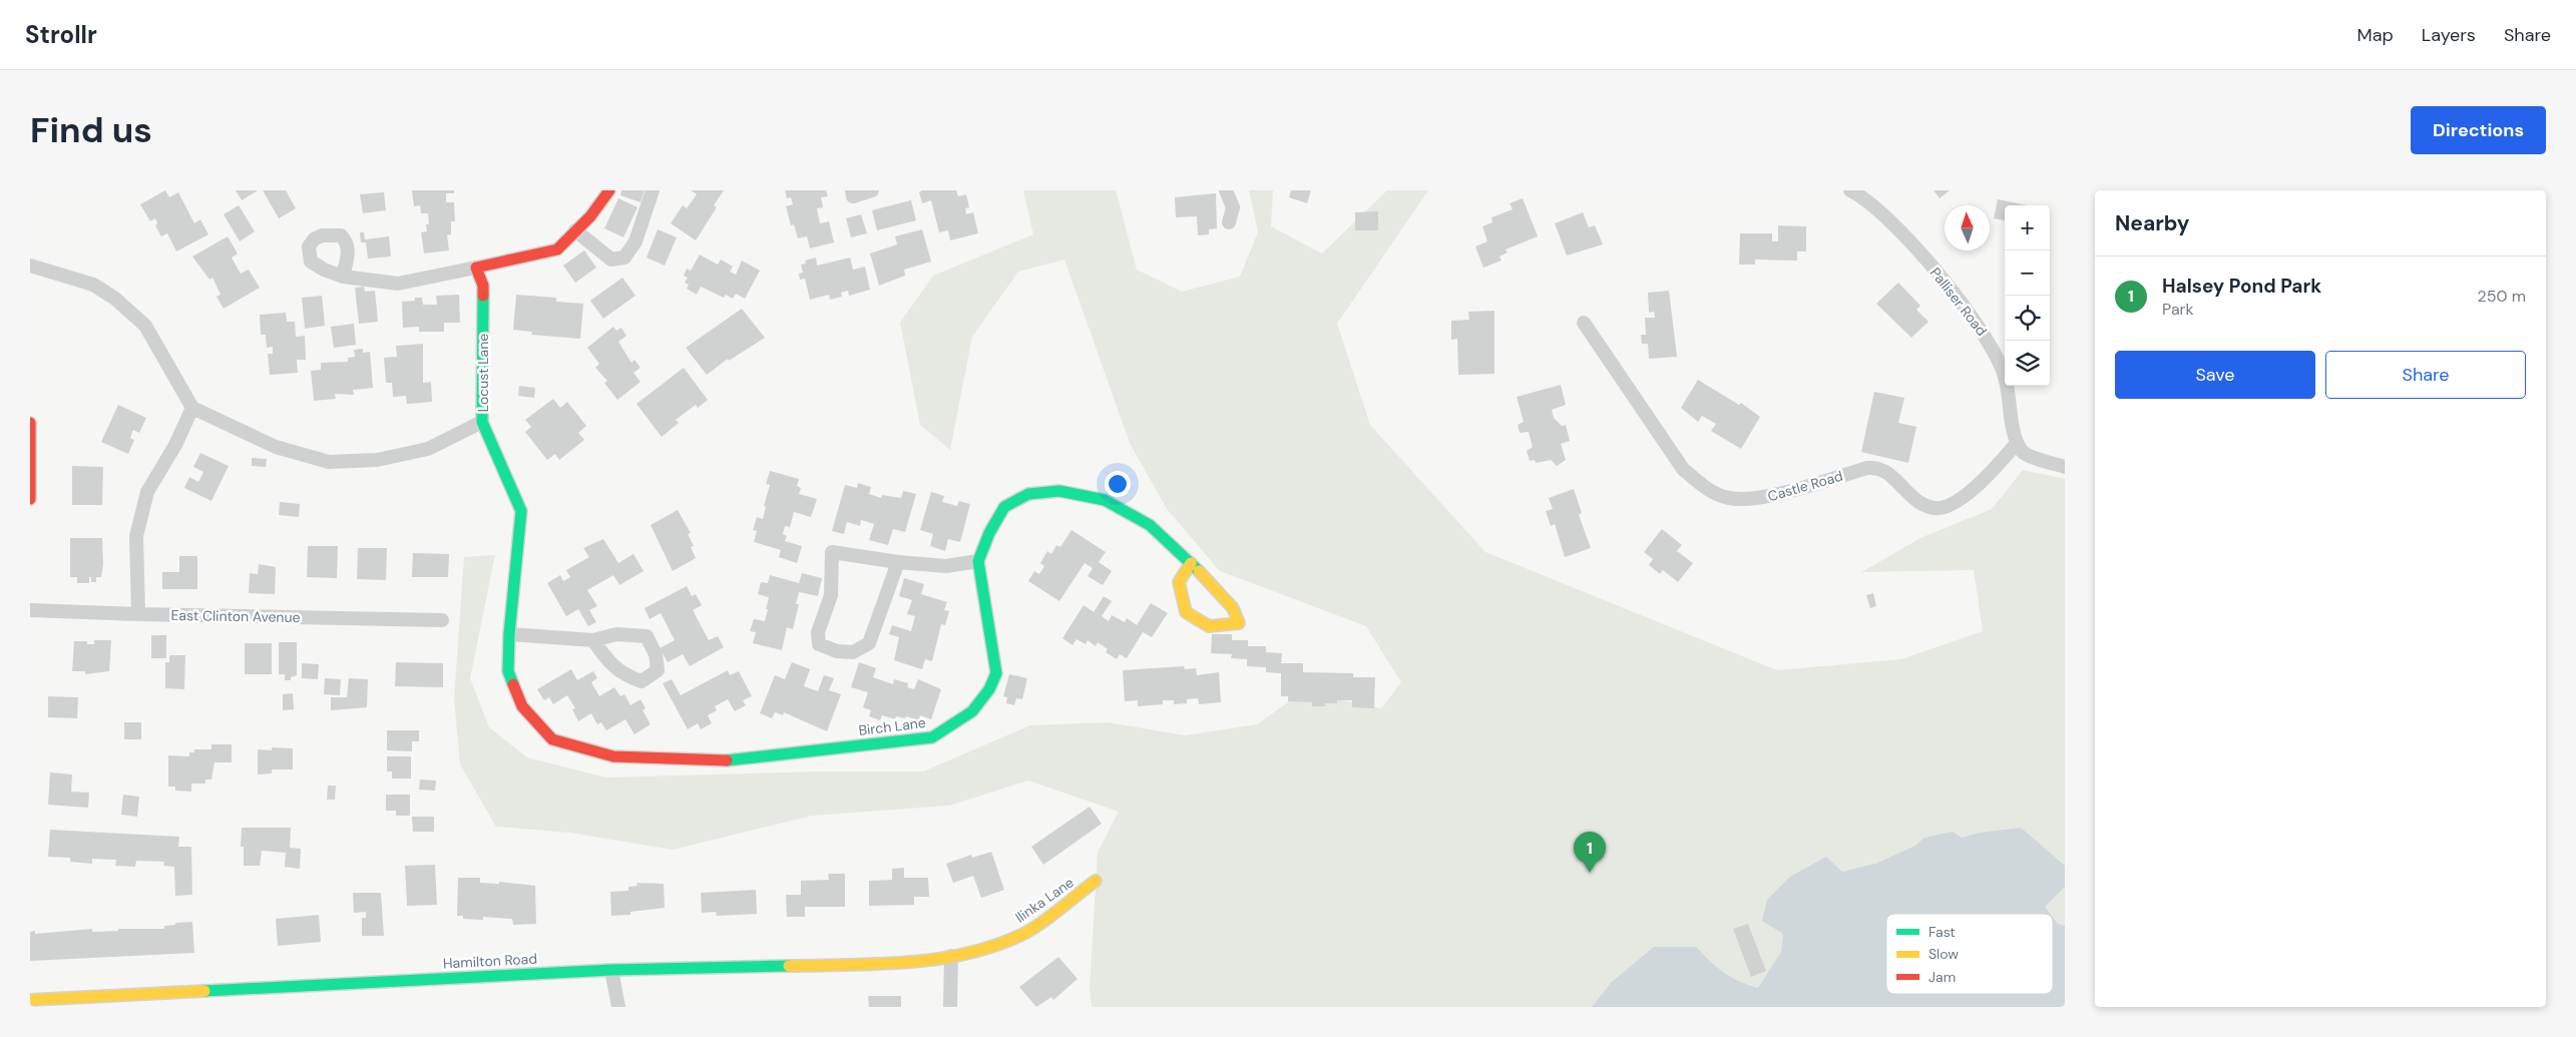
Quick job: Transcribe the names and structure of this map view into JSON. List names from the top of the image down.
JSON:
{
  "streets": {
    "street": [
      "Palliser Road",
      "Locust Lane",
      "Castle Road",
      "East Clinton Avenue",
      "Birch Lane",
      "Ilinka Lane",
      "Hamilton Road"
    ]
  },
  "crossings": [
    ["Palliser Road", "Castle Road"],
    ["Locust Lane", "Birch Lane"],
    ["Ilinka Lane", "Hamilton Road"]
  ],
  "legend": ["Fast", "Slow", "Jam"],
  "north": "top",
  "page": {
    "header": "Strollr",
    "nav": ["Map", "Layers", "Share"],
    "buttons": [
      "Directions",
      ["Save", "Share"]
    ],
    "title": "Find us",
    "heading": "Nearby",
    "map_buttons": ["+", "−"],
    "list": [
      {
        "mark": "1",
        "name": "Halsey Pond Park",
        "note": "Park",
        "value": "250 m"
      }
    ],
    "pins": "1"
  }
}
